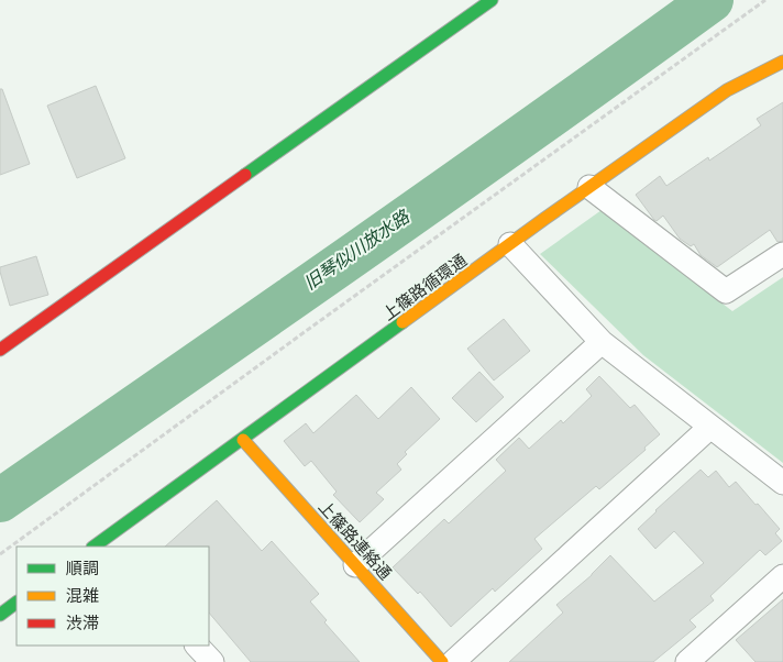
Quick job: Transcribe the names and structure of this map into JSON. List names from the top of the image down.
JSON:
{
  "streets": {
    "street": ["上篠路循環通", "上篠路連絡通"]
  },
  "crossings": [
    ["上篠路循環通", "上篠路連絡通"]
  ],
  "water": ["旧琴似川放水路"],
  "legend": ["順調", "混雑", "渋滞"]
}
